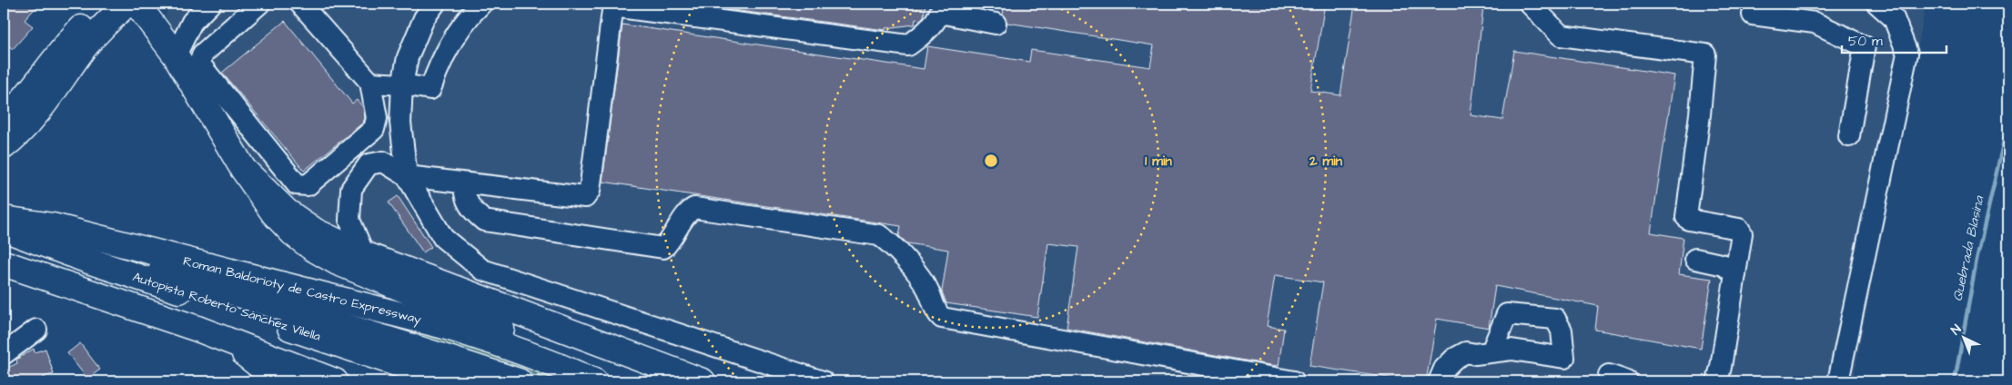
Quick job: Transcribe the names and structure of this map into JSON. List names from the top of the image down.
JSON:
{
  "streets": {
    "main road": ["Roman Baldorioty de Castro Expressway", "Autopista Roberto Sánchez Vilella"]
  },
  "crossings": [
    ["Roman Baldorioty de Castro Expressway", "Autopista Roberto Sánchez Vilella"]
  ],
  "water": ["Quebrada Blasina"],
  "scale_bar": "50 m",
  "north": "top left",
  "rings": ["1 min", "2 min"]
}
